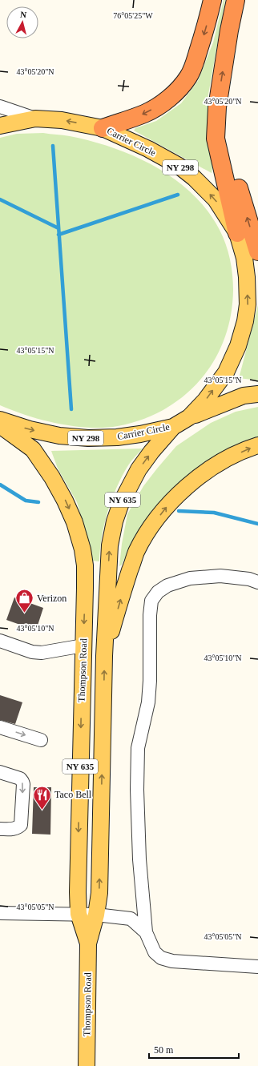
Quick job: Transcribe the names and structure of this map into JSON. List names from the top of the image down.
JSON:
{
  "streets": {
    "main road": [
      "Carrier Circle",
      "NY 298",
      "NY 635",
      "Thompson Road"
    ]
  },
  "crossings": [
    ["Carrier Circle", "NY 298"],
    ["Carrier Circle", "Thompson Road"]
  ],
  "places": {
    "shop": ["Verizon"],
    "restaurant": ["Taco Bell"]
  },
  "scale_bar": "50 m",
  "north": "top",
  "coordinates": [
    "76°05'25\"W",
    "43°05'20\"N",
    "43°05'15\"N",
    "43°05'10\"N",
    "43°05'05\"N"
  ]
}
